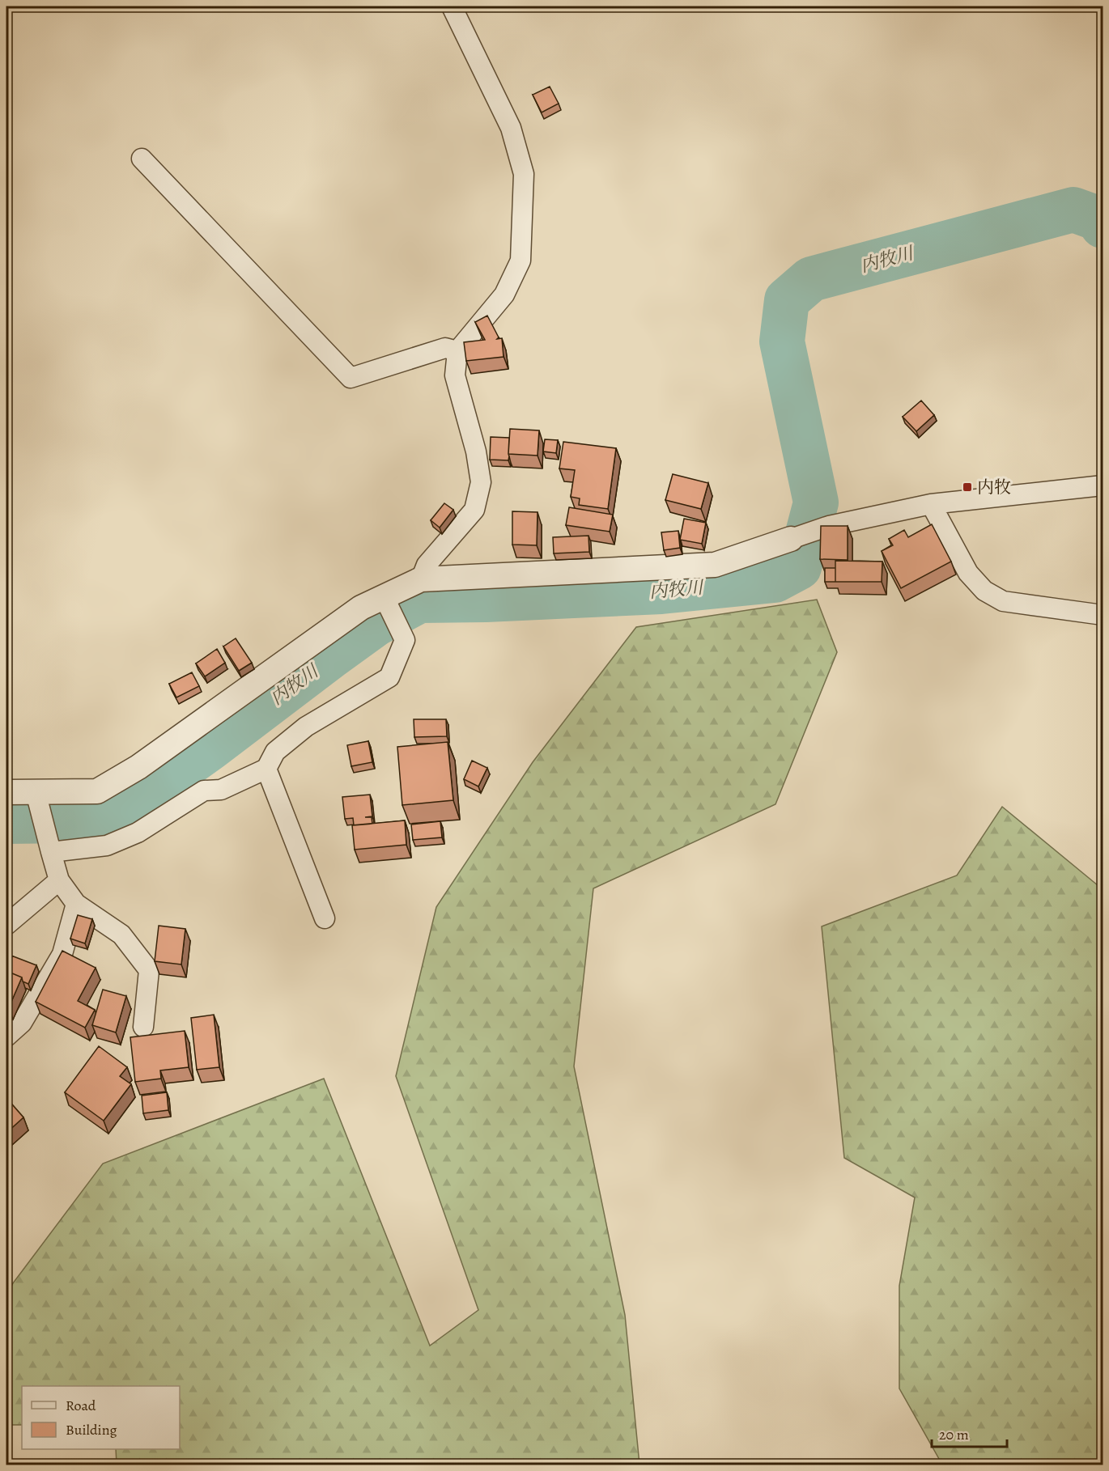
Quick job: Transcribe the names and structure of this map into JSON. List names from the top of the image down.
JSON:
{
  "water": ["内牧川"],
  "places": {
    "transit": ["内牧"]
  },
  "legend": ["Road", "Building"],
  "scale_bar": "20 m"
}
